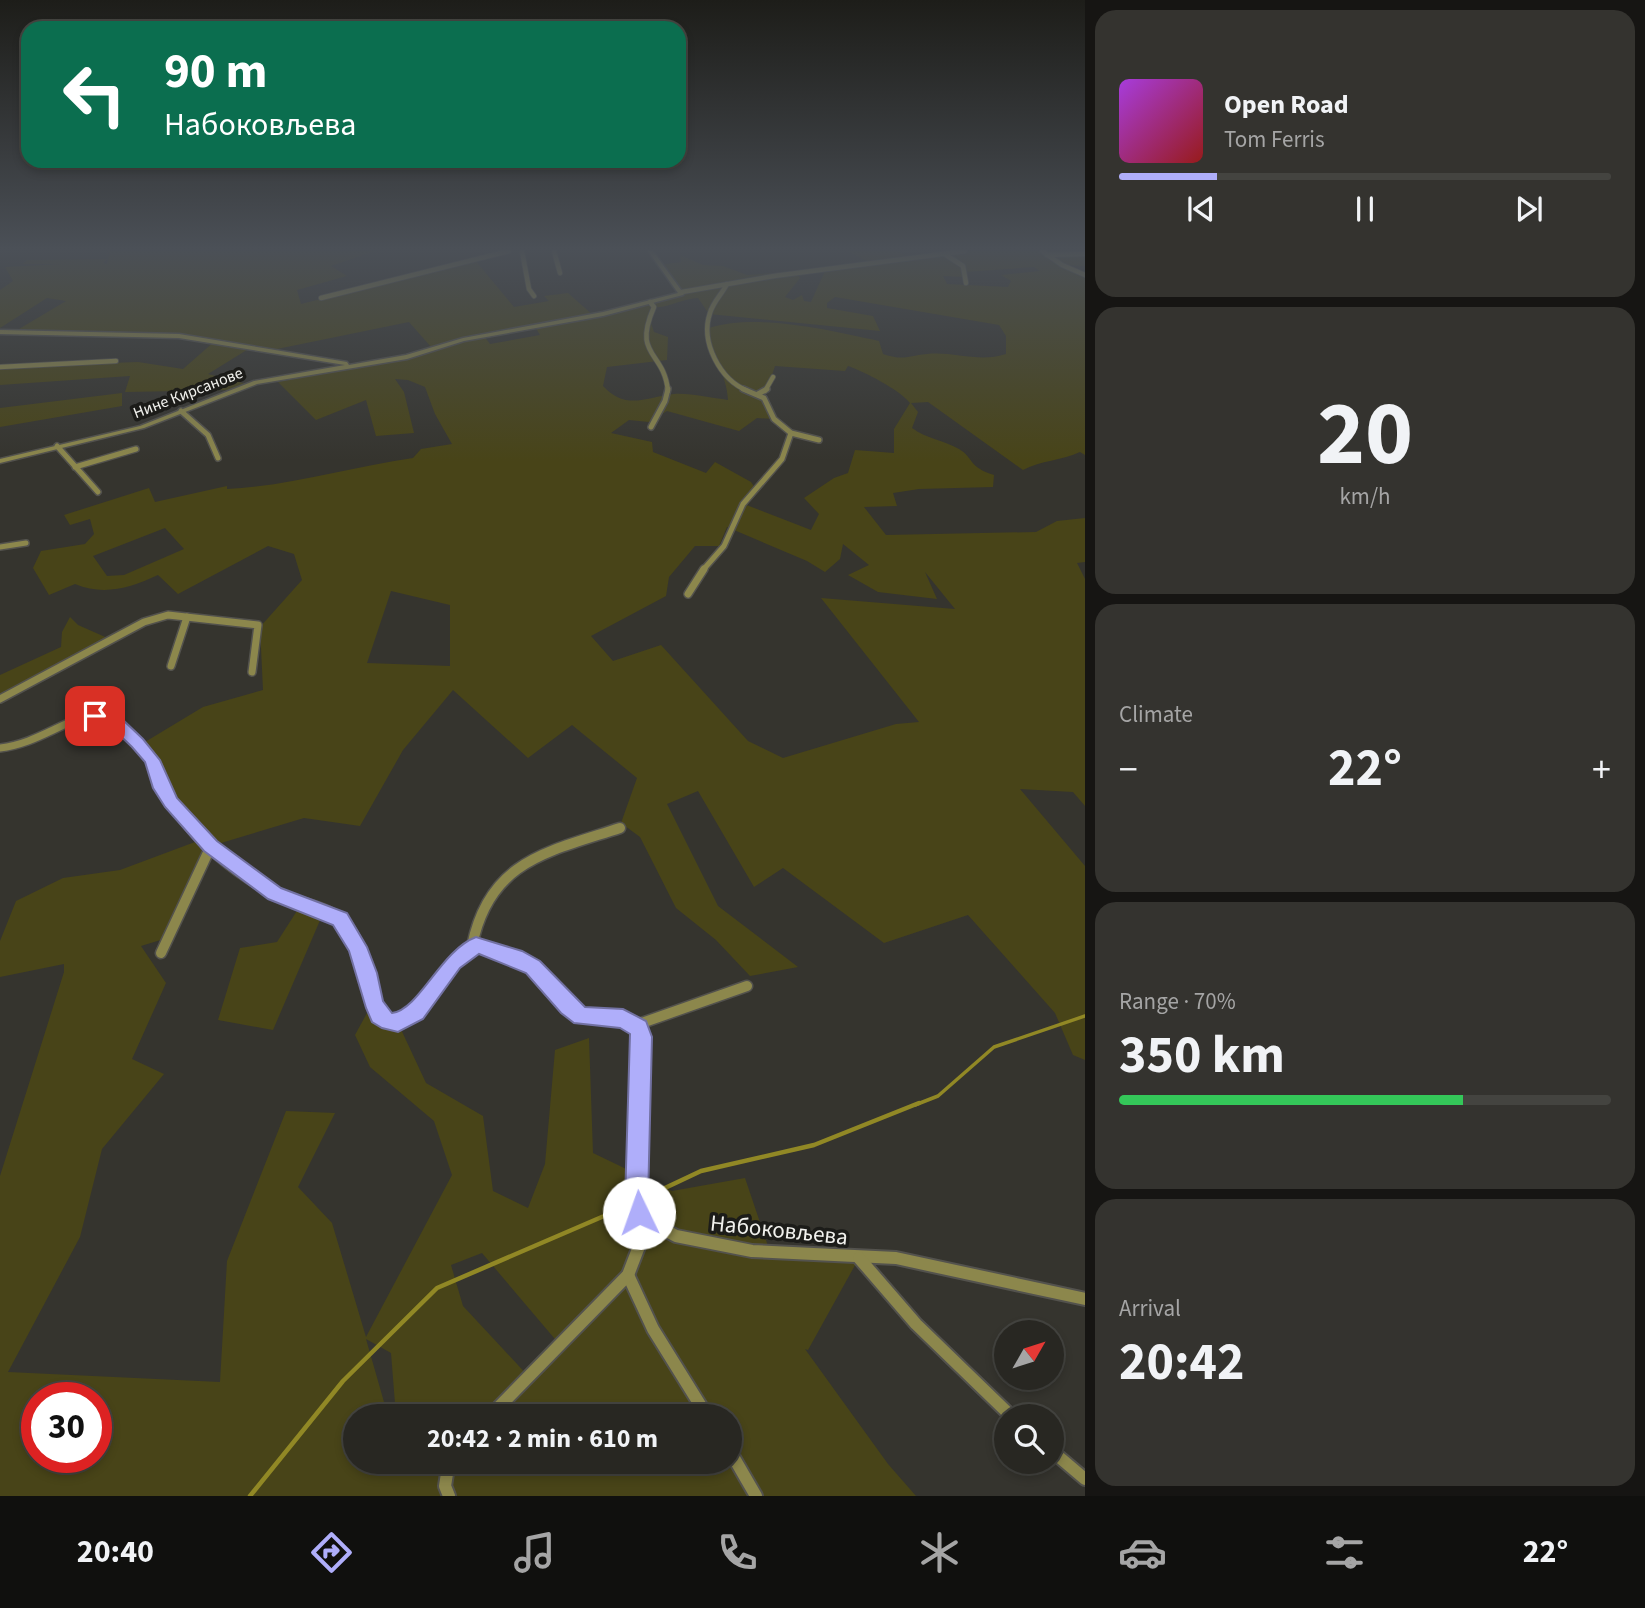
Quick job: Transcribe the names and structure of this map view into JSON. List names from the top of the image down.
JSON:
{
  "streets": {
    "street": ["Нине Кирсанове", "Набоковљева"]
  },
  "north": "top right",
  "page": {
    "turn": ["90 m", "Набоковљева"],
    "song": ["Open Road", "Tom Ferris"],
    "tile": [
      ["20", "km/h"],
      "Climate",
      ["Range · 70%", "350 km"],
      ["Arrival", "20:42"]
    ],
    "heat": ["−", "22°", "+"],
    "limit": "30",
    "trip": "20:42 · 2 min · 610 m",
    "tabs": ["20:40", "22°"]
  }
}
